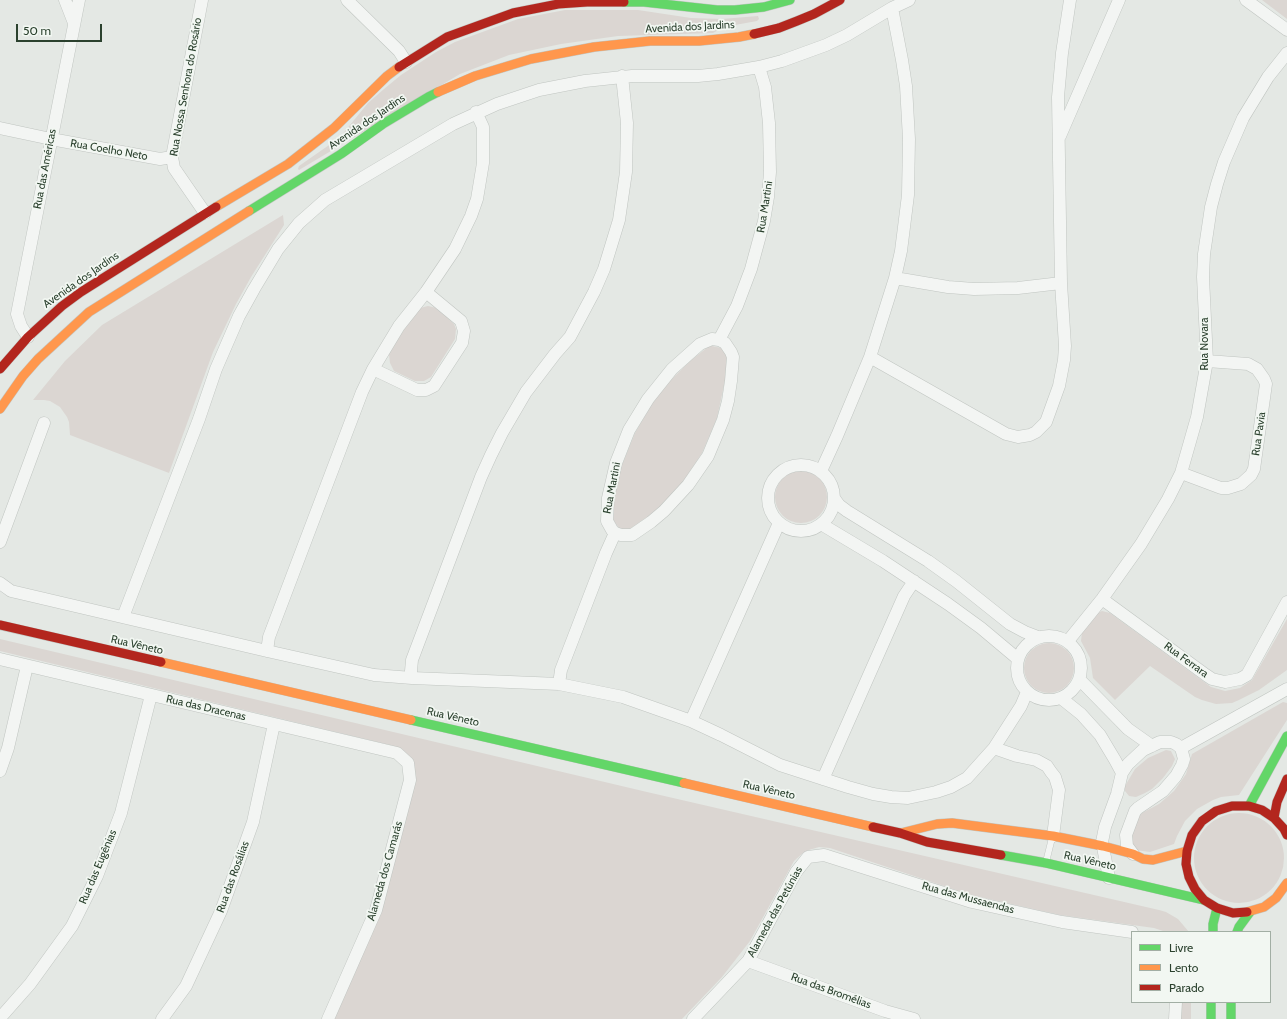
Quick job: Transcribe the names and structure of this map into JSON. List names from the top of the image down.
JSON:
{
  "streets": {
    "street": [
      "Avenida dos Jardins",
      "Rua Nossa Senhora do Rosário",
      "Rua Coelho Neto",
      "Rua das Américas",
      "Rua Martini",
      "Rua Novara",
      "Rua Pavia",
      "Rua Vêneto",
      "Rua Ferrara",
      "Rua das Dracenas",
      "Rua das Eugênias",
      "Alameda dos Camarás",
      "Rua das Rosálias",
      "Rua das Mussaendas",
      "Alameda das Petúnias",
      "Rua das Bromélias"
    ]
  },
  "crossings": [
    ["Avenida dos Jardins", "Rua Nossa Senhora do Rosário"],
    ["Avenida dos Jardins", "Rua das Américas"],
    ["Rua Nossa Senhora do Rosário", "Rua Coelho Neto"],
    ["Rua Coelho Neto", "Rua das Américas"],
    ["Rua Novara", "Rua Pavia"],
    ["Rua Novara", "Rua Ferrara"],
    ["Rua das Dracenas", "Rua das Eugênias"],
    ["Rua das Dracenas", "Alameda dos Camarás"],
    ["Rua das Dracenas", "Rua das Rosálias"],
    ["Rua das Mussaendas", "Alameda das Petúnias"],
    ["Alameda das Petúnias", "Rua das Bromélias"]
  ],
  "legend": ["Livre", "Lento", "Parado"],
  "scale_bar": "50 m"
}
